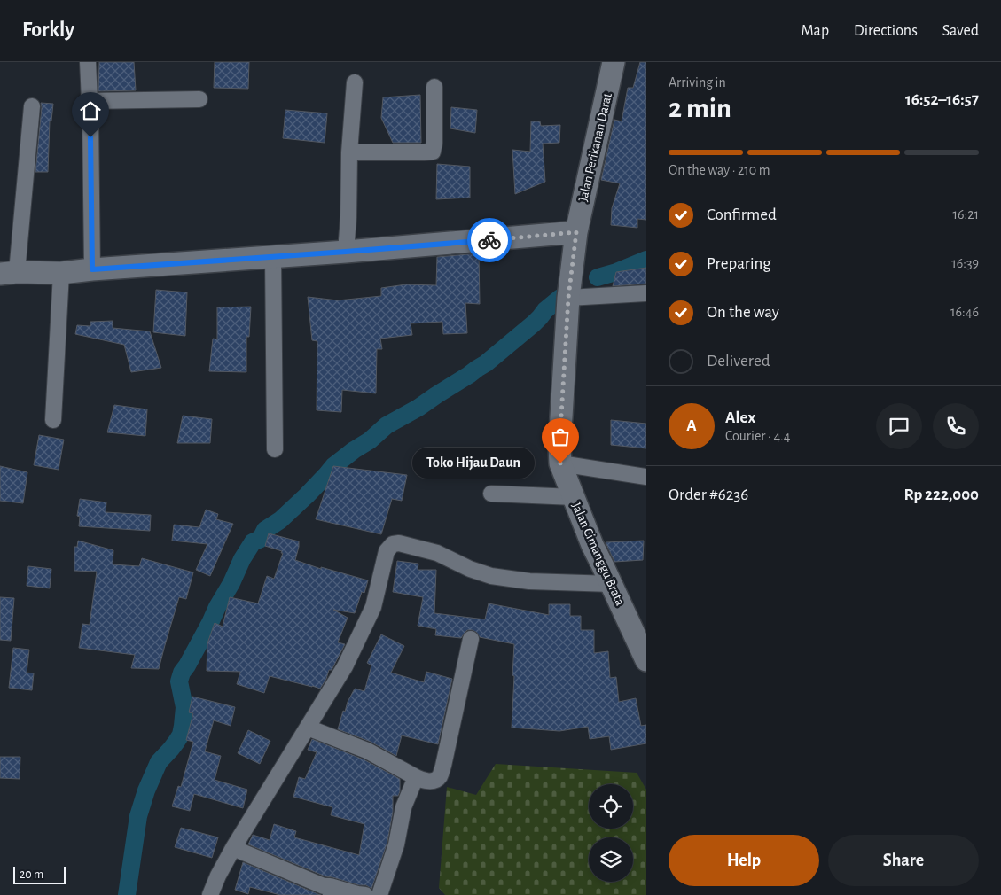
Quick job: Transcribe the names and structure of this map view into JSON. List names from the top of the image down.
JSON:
{
  "streets": {
    "street": ["Jalan Perikanan Darat", "Jalan Cimanggu Brata"]
  },
  "crossings": [
    ["Jalan Perikanan Darat", "Jalan Cimanggu Brata"]
  ],
  "places": ["Toko Hijau Daun"],
  "scale_bar": "20 m",
  "page": {
    "header": "Forkly",
    "nav": ["Map", "Directions", "Saved"],
    "heading": ["2 min", "Arriving in", "16:52–16:57"],
    "panel": [
      "Alex",
      "Courier · 4.4",
      "Order #6236",
      "Rp 222,000"
    ],
    "bar": "On the way · 210 m",
    "list": [
      ["Confirmed", "16:21"],
      ["Preparing", "16:39"],
      ["On the way", "16:46"],
      "Delivered"
    ],
    "round": "A",
    "bubble": "Toko Hijau Daun",
    "buttons": ["Help", "Share"],
    "scale": "20 m"
  }
}
